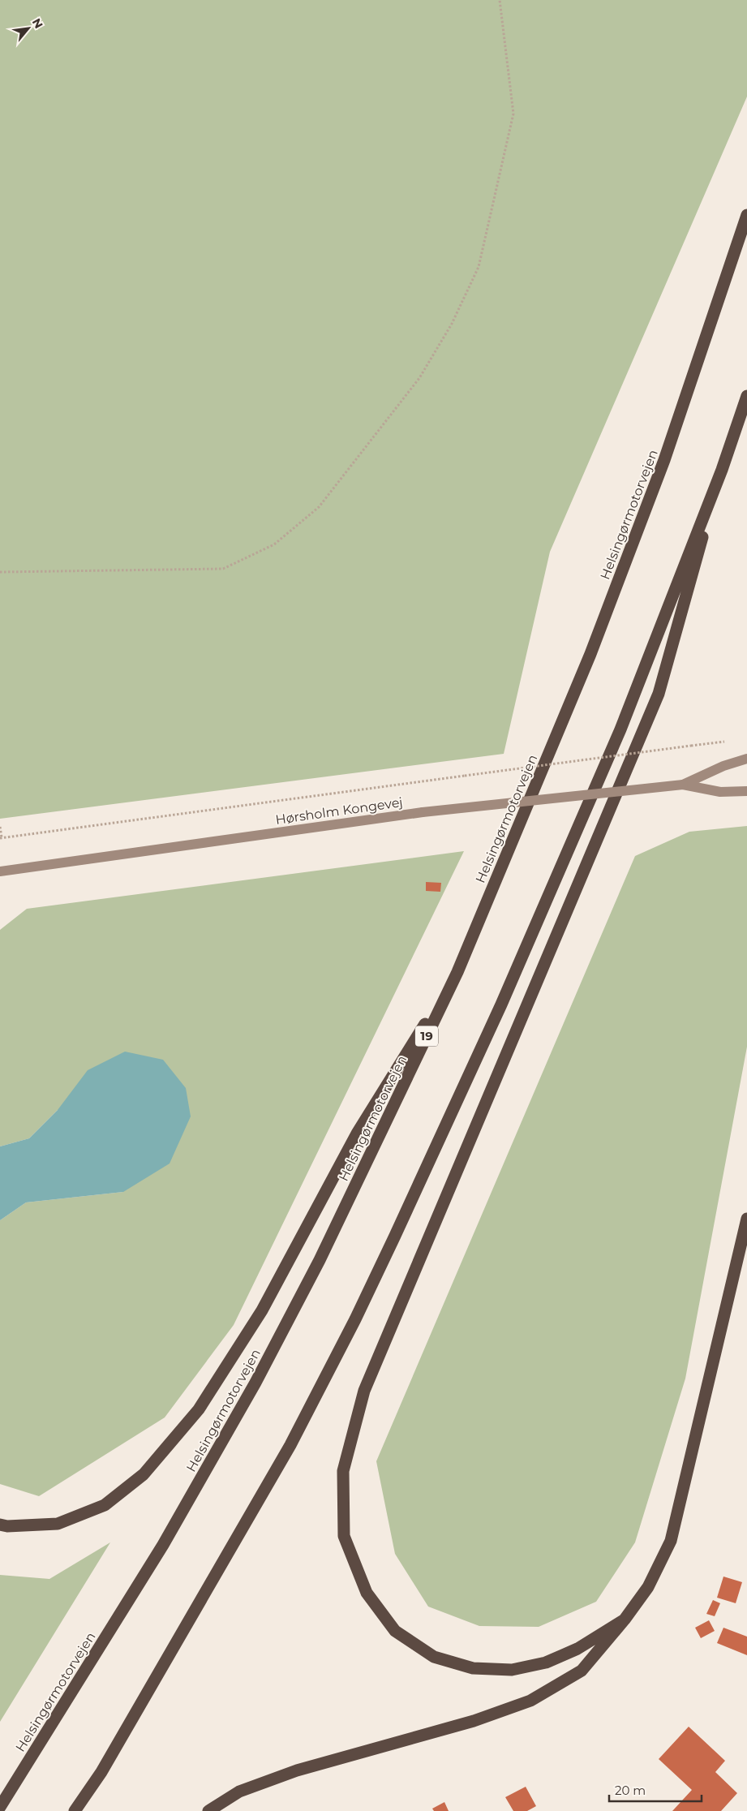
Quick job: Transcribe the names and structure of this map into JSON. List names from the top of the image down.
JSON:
{
  "streets": {
    "highway": ["Helsingørmotorvejen", "19"],
    "main road": ["Hørsholm Kongevej"]
  },
  "scale_bar": "20 m",
  "north": "top right"
}
